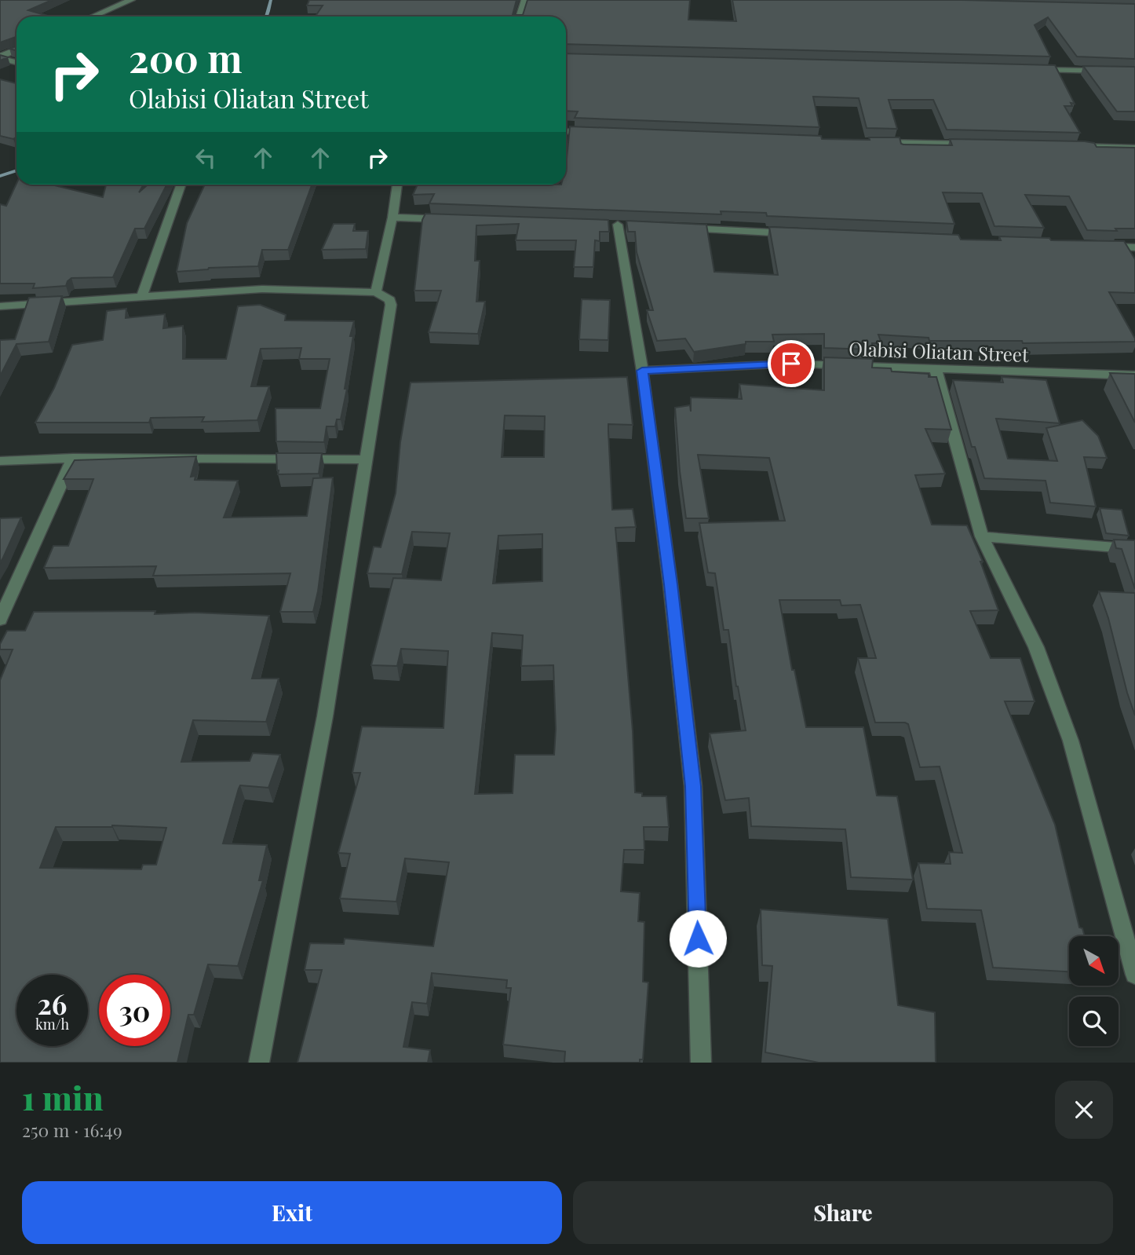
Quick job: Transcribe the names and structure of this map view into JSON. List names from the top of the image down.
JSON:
{
  "streets": {
    "street": ["Olabisi Oliatan Street"]
  },
  "north": "bottom right",
  "page": {
    "turn": ["200 m", "Olabisi Oliatan Street"],
    "speed": "26 km/h",
    "limit": "30",
    "heading": ["1 min", "250 m · 16:49"],
    "buttons": ["Exit", "Share"]
  }
}
